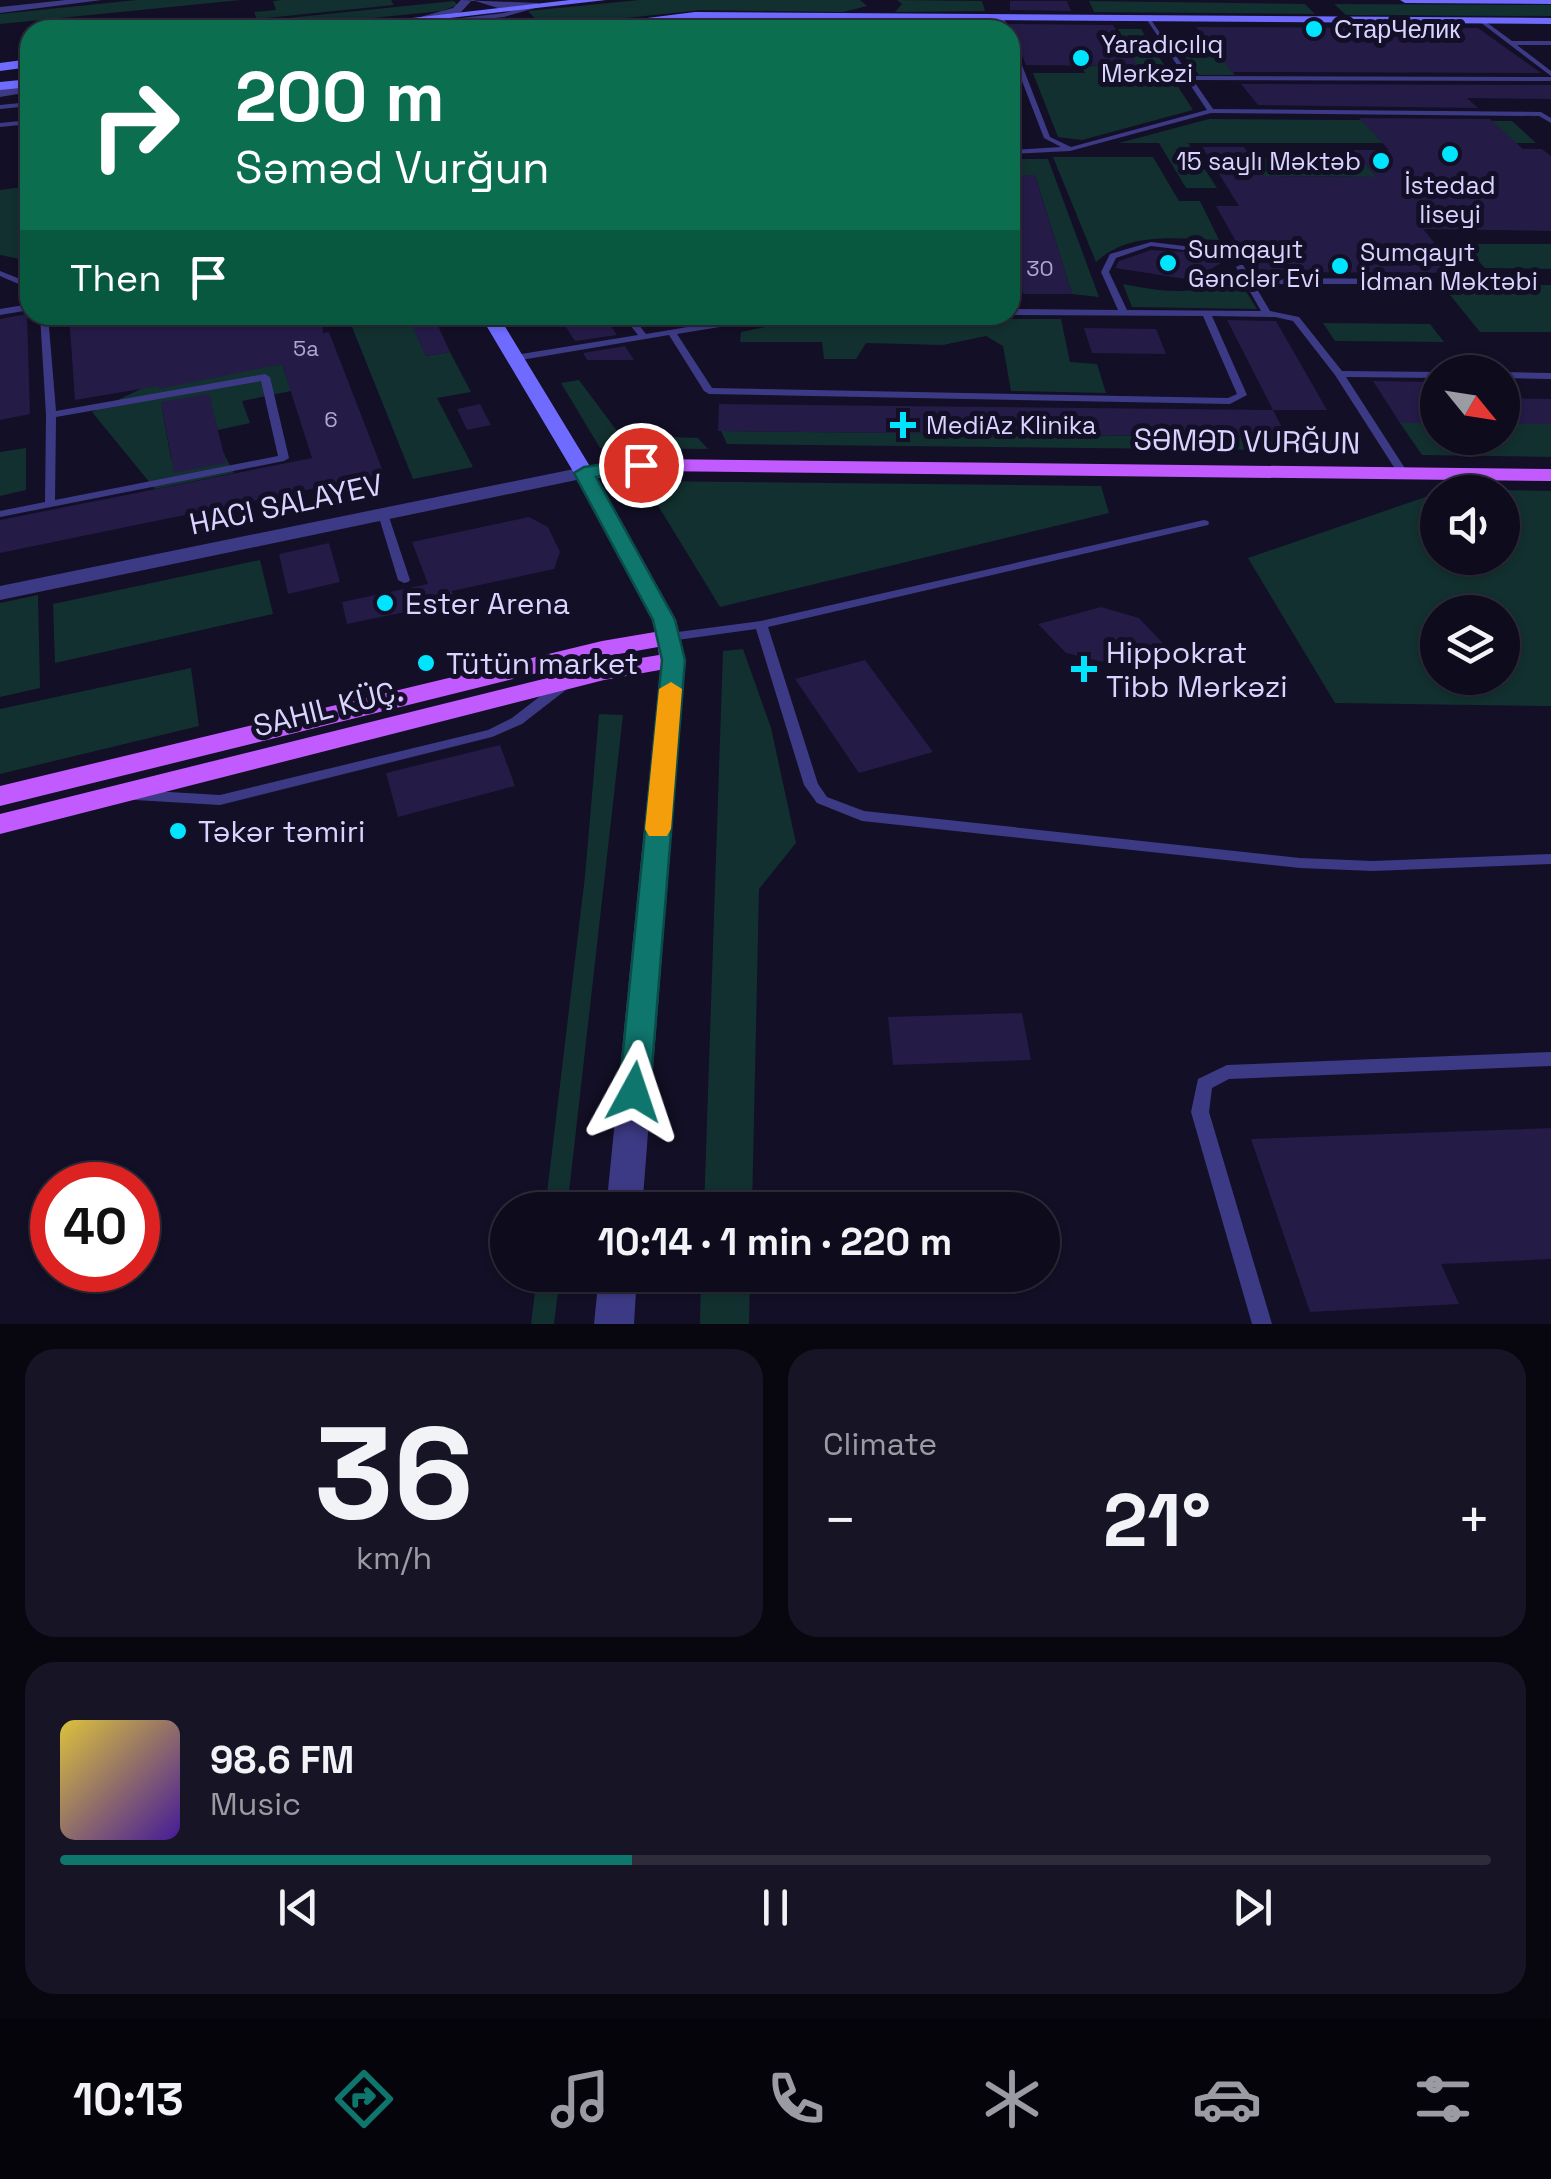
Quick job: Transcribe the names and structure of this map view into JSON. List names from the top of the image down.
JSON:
{
  "streets": {
    "main road": ["SƏMƏD VURĞUN", "SAHIL KÜÇ."]
  },
  "places": {
    "other": [
      "СтарЧелик",
      "Yaradıcılıq Mərkəzi",
      "İstedad liseyi",
      "15 saylı Məktəb",
      "Sumqayıt Gənclər Evi",
      "Sumqayıt İdman Məktəbi",
      "Ester Arena",
      "Tütün market",
      "Təkər təmiri"
    ],
    "health": ["MediAz Klinika", "Hippokrat Tibb Mərkəzi"]
  },
  "house_numbers": ["30", "5a", "6"],
  "north": "bottom right",
  "page": {
    "turn": ["200 m", "Səməd Vurğun"],
    "then": "Then",
    "limit": "40",
    "trip": "10:14 · 1 min · 220 m",
    "tile": [
      ["36", "km/h"],
      "Climate"
    ],
    "heat": ["−", "21°", "+"],
    "song": ["98.6 FM", "Music"],
    "tabs": "10:13"
  }
}
